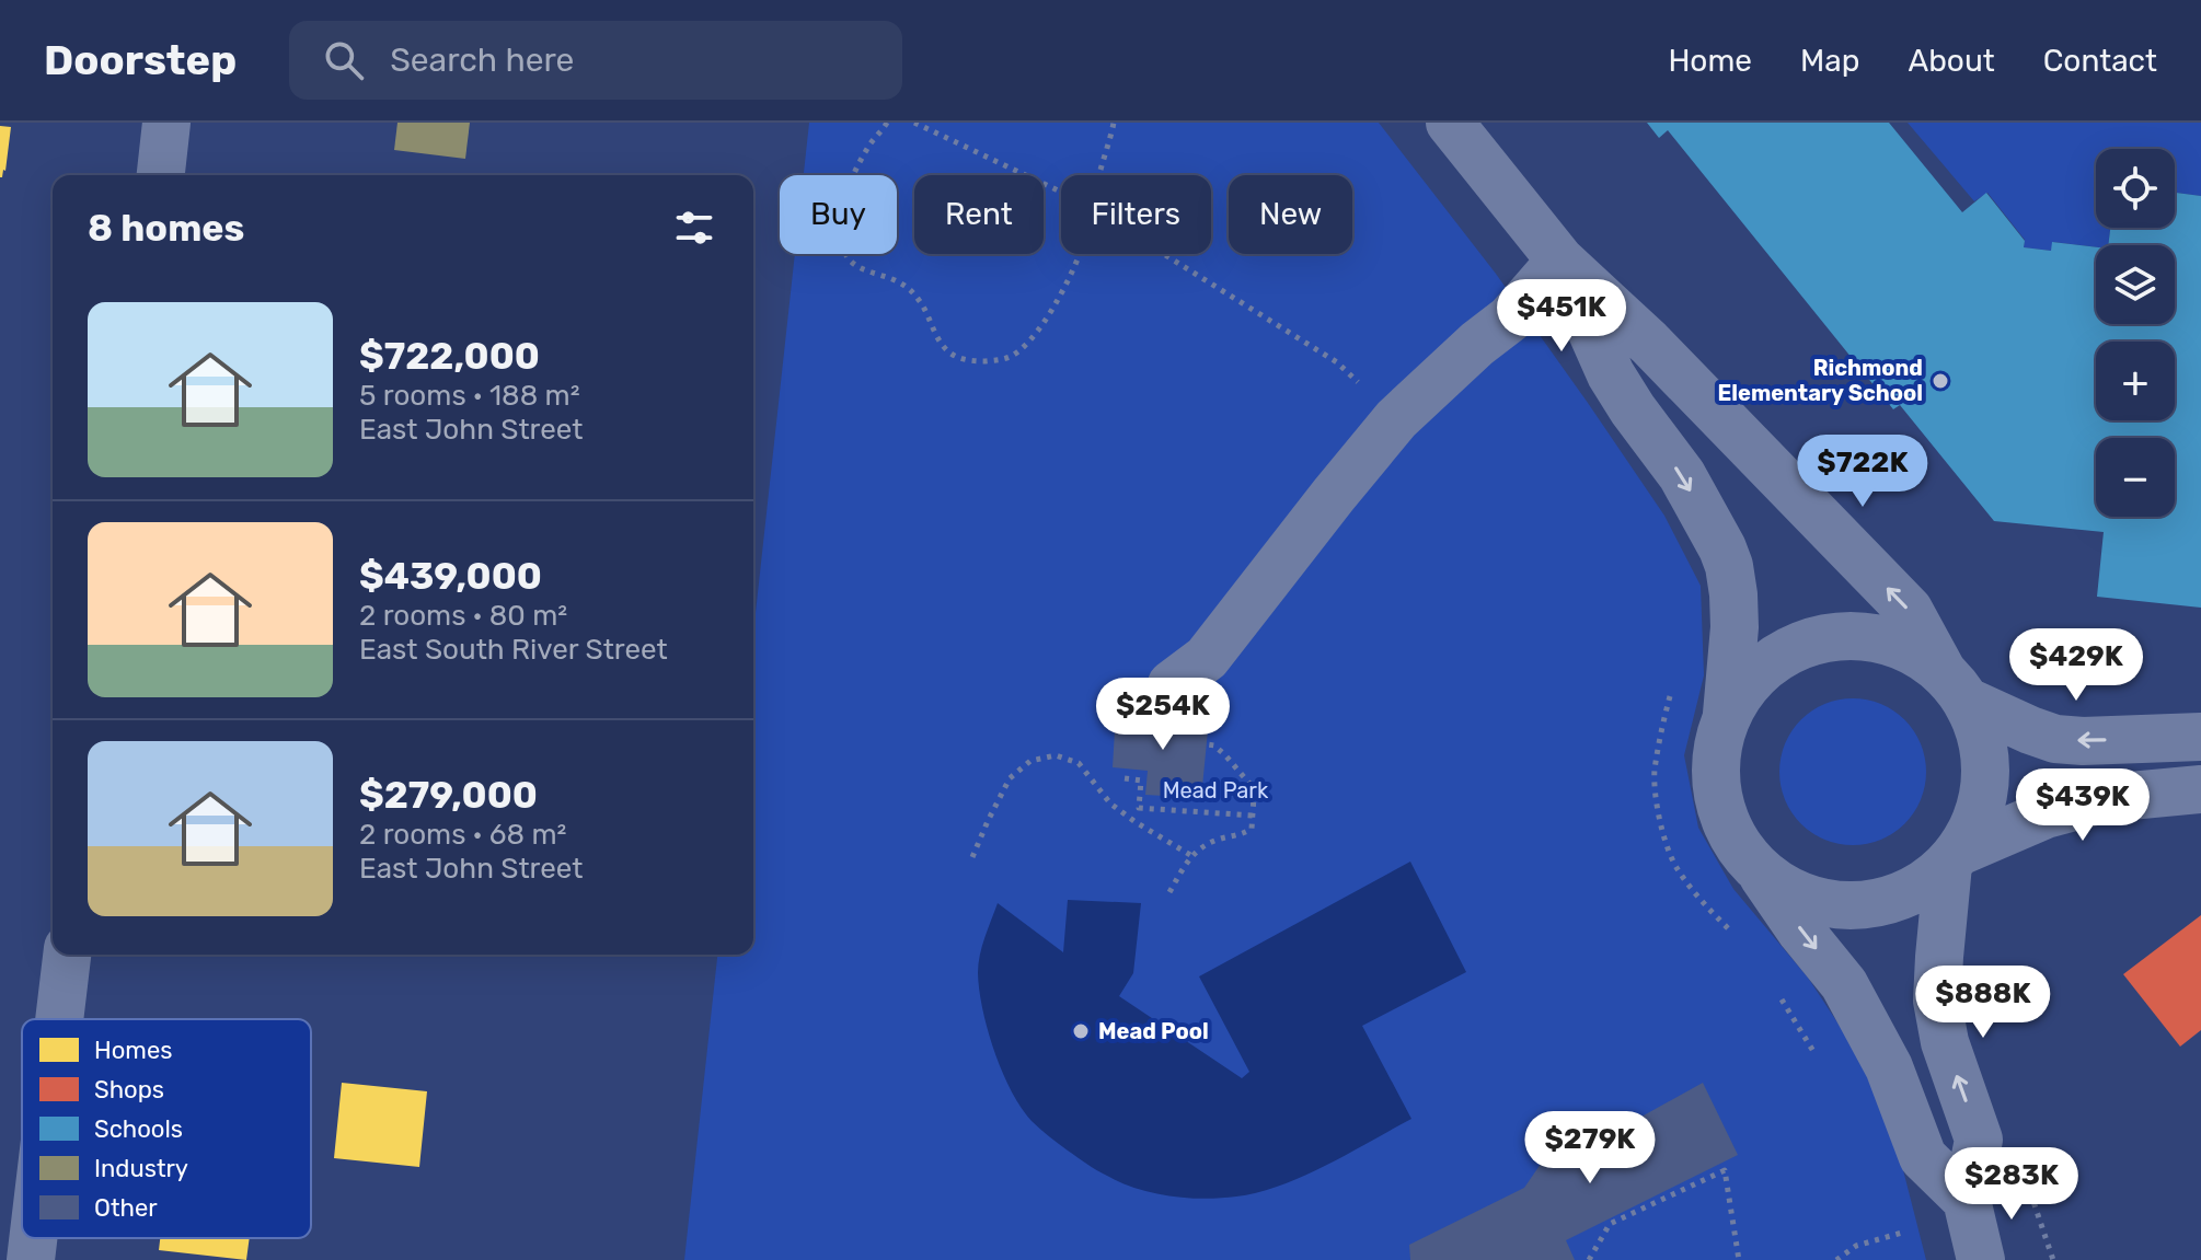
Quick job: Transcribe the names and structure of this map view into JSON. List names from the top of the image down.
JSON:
{
  "parks": ["Mead Park"],
  "places": ["Richmond Elementary School", "Mead Pool"],
  "legend": [
    "Homes",
    "Shops",
    "Schools",
    "Industry",
    "Other"
  ],
  "page": {
    "header": "Doorstep",
    "search": "Search here",
    "nav": [
      "Home",
      "Map",
      "About",
      "Contact"
    ],
    "map_buttons": ["+", "−"],
    "chip": [
      "Buy",
      "Rent",
      "Filters",
      "New"
    ],
    "heading": "8 homes",
    "price": [
      "$451K",
      "$722K",
      "$429K",
      "$254K",
      "$439K",
      "$888K",
      "$279K",
      "$283K"
    ],
    "list": [
      {
        "name": "$722,000",
        "note": "5 rooms · 188 m² · East John Street"
      },
      {
        "name": "$439,000",
        "note": "2 rooms · 80 m² · East South River Street"
      },
      {
        "name": "$279,000",
        "note": "2 rooms · 68 m² · East John Street"
      }
    ]
  }
}
